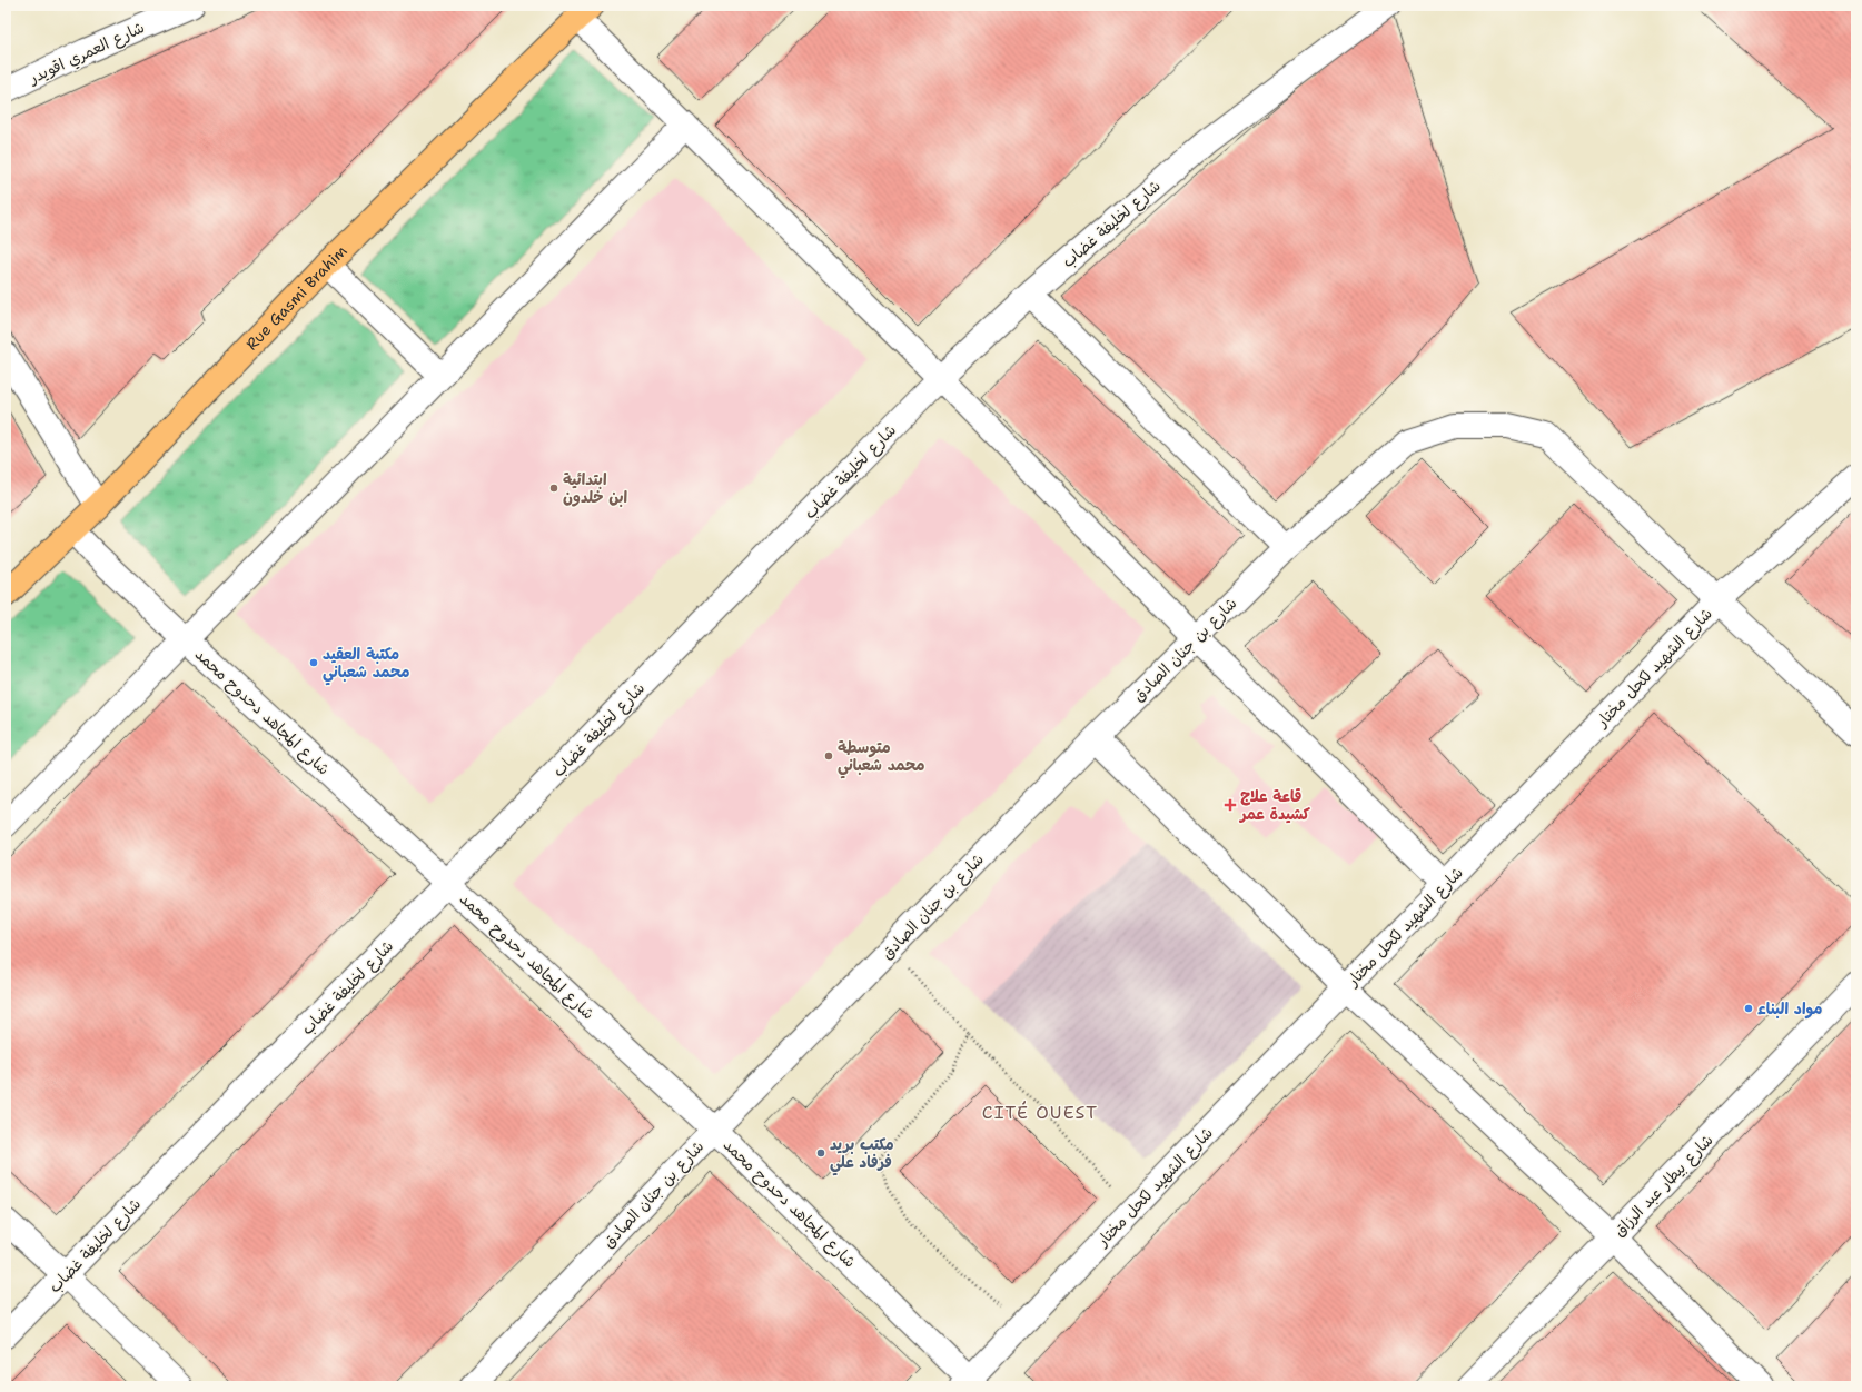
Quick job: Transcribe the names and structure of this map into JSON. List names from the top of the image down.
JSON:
{
  "streets": {
    "main road": ["Rue Gasmi Brahim"],
    "street": [
      "شارع العمري اقويدر",
      "شارع لخليفة غضاب",
      "شارع بن جنان الصادق",
      "شارع الشهيد لكحل مختار",
      "شارع المجاهد دحدوح محمد",
      "شارع بيطار عبد الرزاق"
    ]
  },
  "crossings": [
    ["شارع لخليفة غضاب", "شارع المجاهد دحدوح محمد"],
    ["Rue Gasmi Brahim", "شارع المجاهد دحدوح محمد"],
    ["شارع بن جنان الصادق", "شارع الشهيد لكحل مختار"],
    ["شارع بن جنان الصادق", "شارع المجاهد دحدوح محمد"],
    ["شارع الشهيد لكحل مختار", "شارع المجاهد دحدوح محمد"]
  ],
  "districts": ["CITÉ OUEST"],
  "places": {
    "other": [
      "ابتدائية ابن خلدون",
      "مكتبة العقيد محمد شعباني",
      "متوسطة محمد شعباني",
      "مواد البناء",
      "مكتب بريد فرفاد علي"
    ],
    "health": ["قاعة علاج كشيدة عمر"]
  }
}
